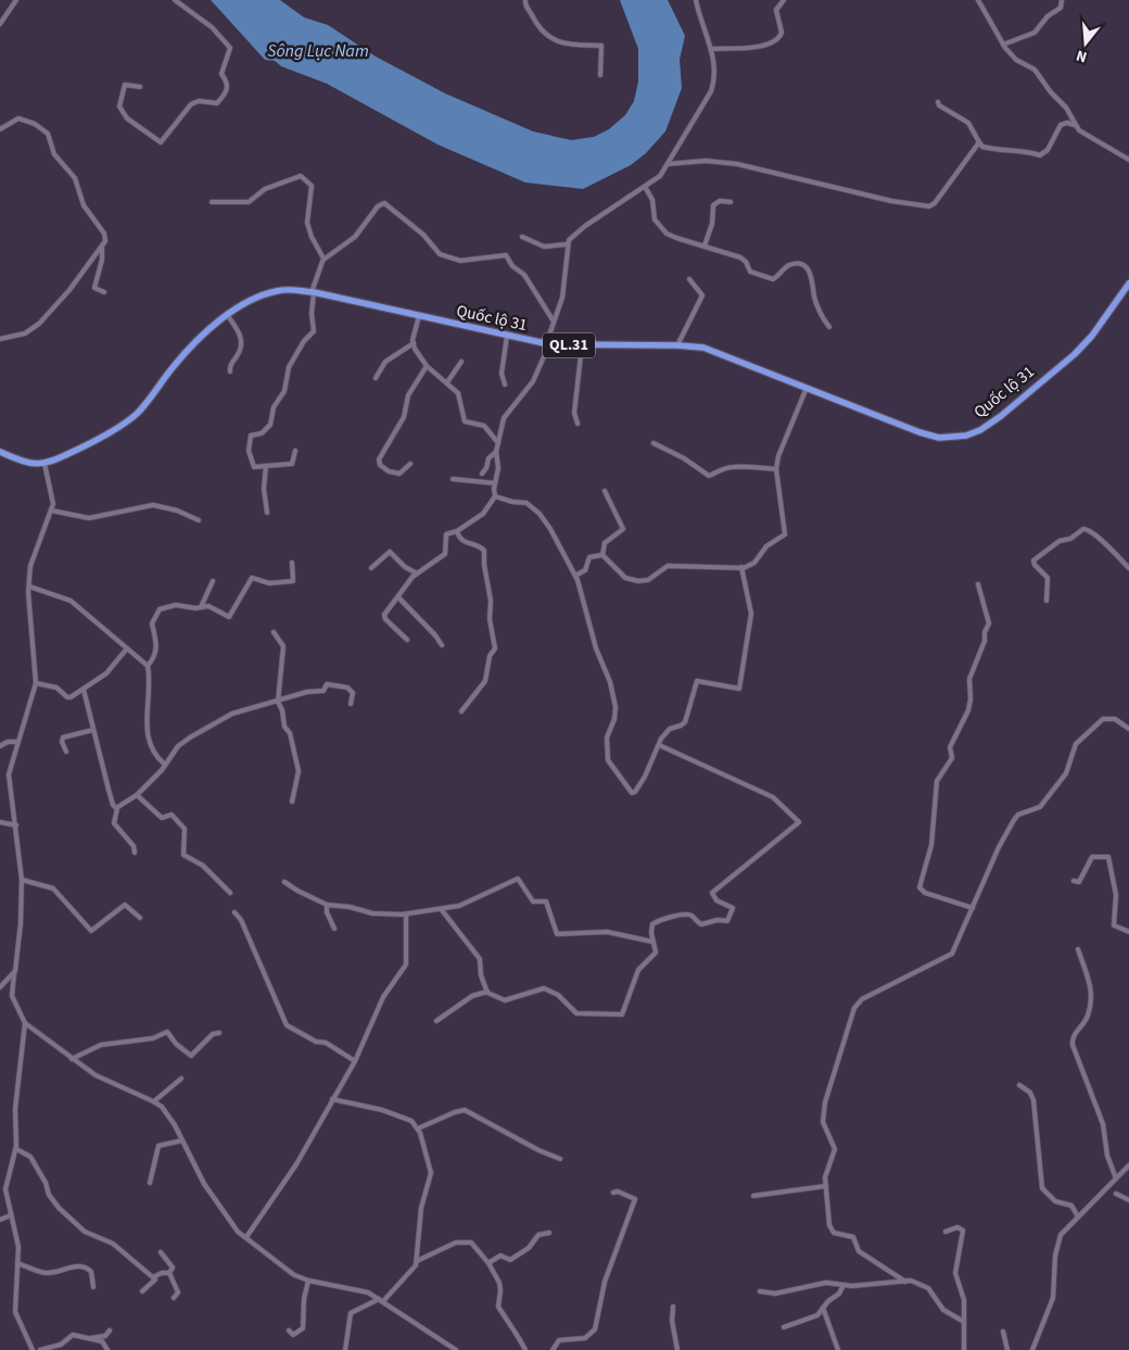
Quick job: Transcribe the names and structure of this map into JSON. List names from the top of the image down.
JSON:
{
  "streets": {
    "highway": ["Quốc lộ 31", "QL.31"]
  },
  "water": ["Sông Lục Nam"],
  "north": "bottom"
}
